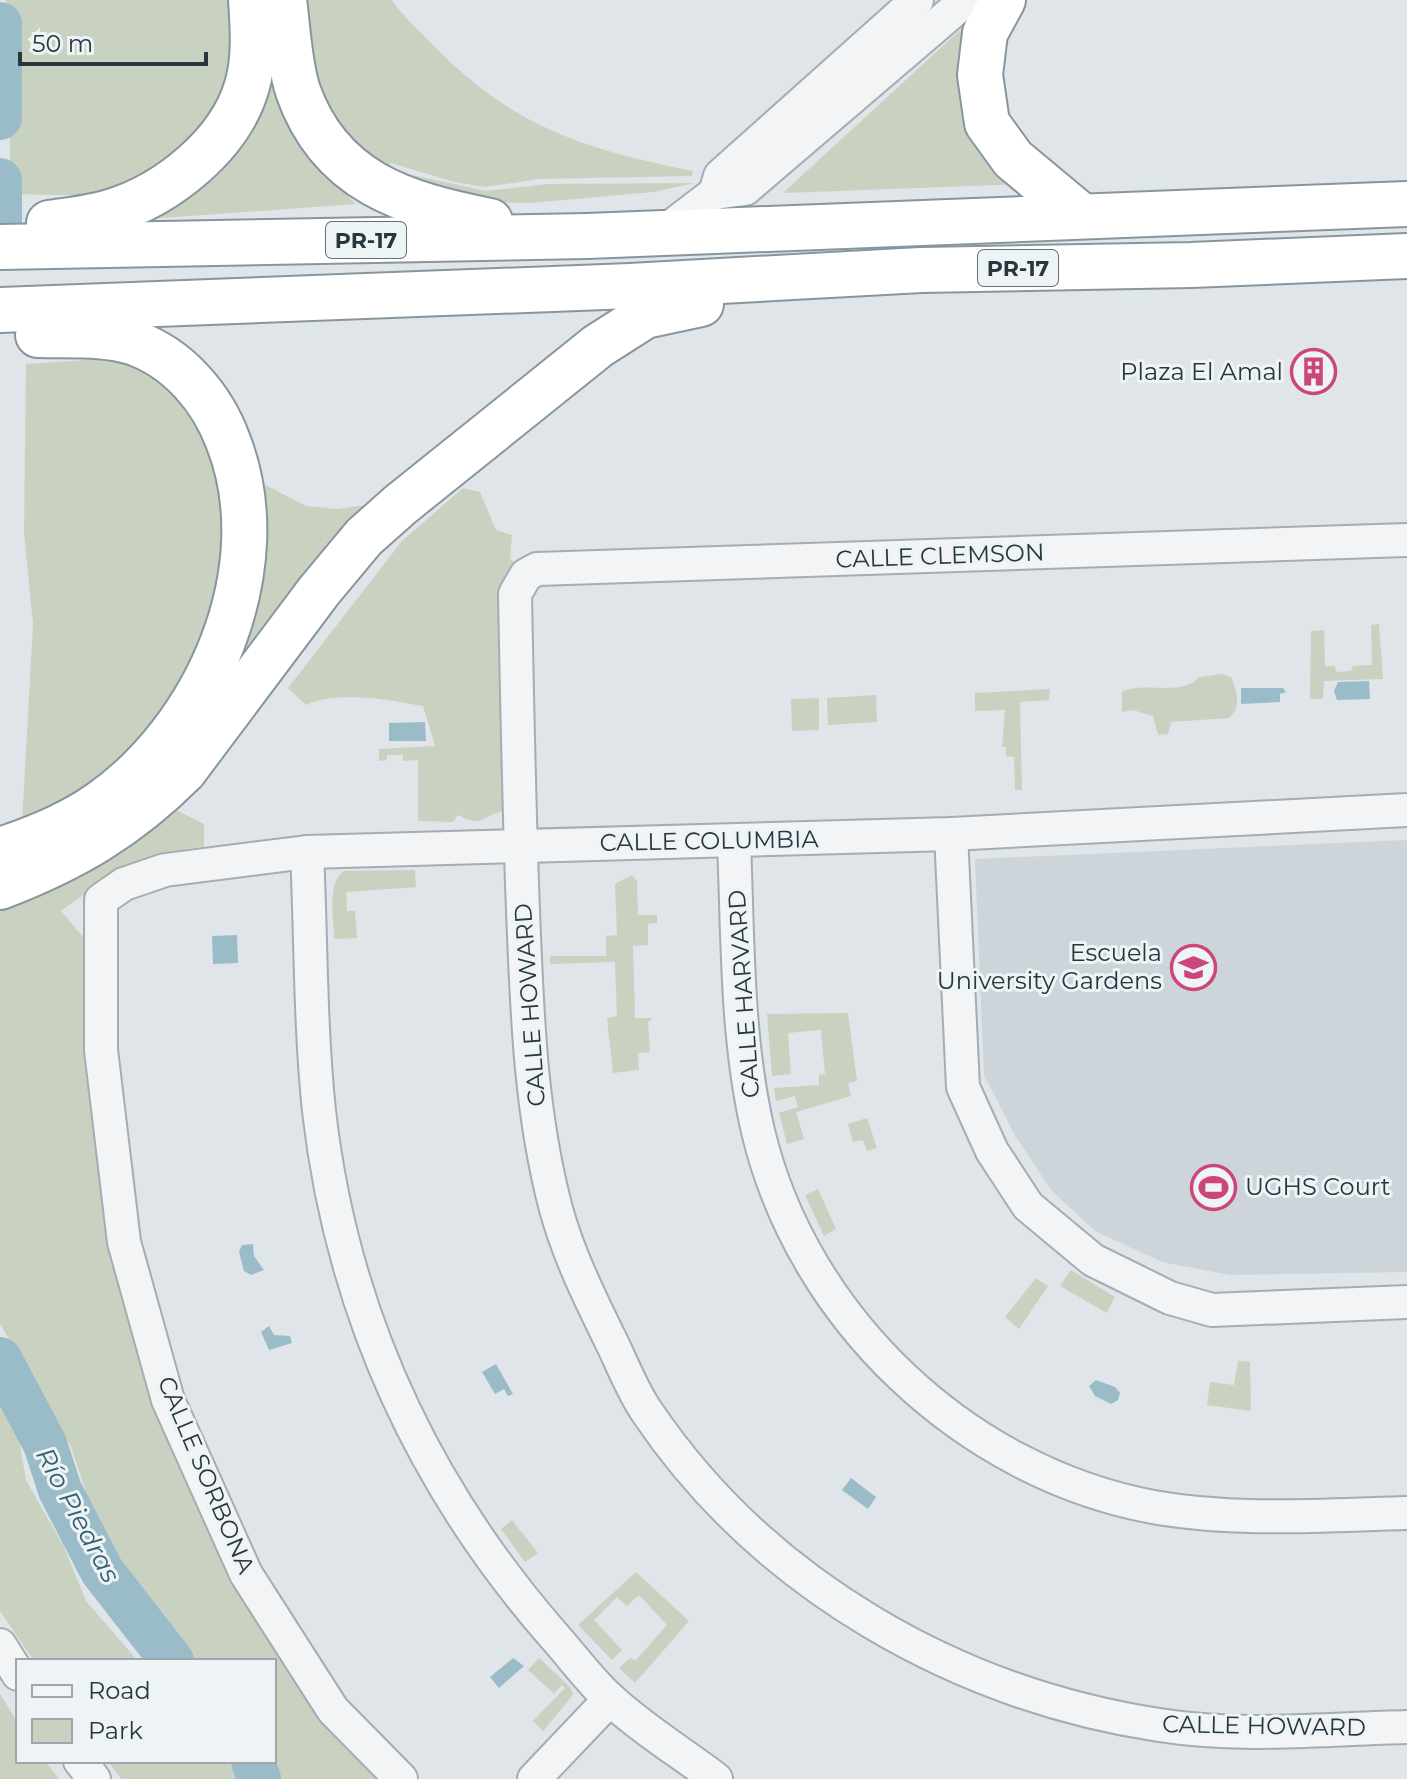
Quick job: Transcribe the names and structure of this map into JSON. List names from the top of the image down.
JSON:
{
  "streets": {
    "highway": ["PR-17"],
    "street": [
      "CALLE CLEMSON",
      "CALLE COLUMBIA",
      "CALLE HARVARD",
      "CALLE HOWARD",
      "CALLE SORBONA"
    ]
  },
  "crossings": [
    ["CALLE CLEMSON", "CALLE HOWARD"],
    ["CALLE COLUMBIA", "CALLE HARVARD"],
    ["CALLE COLUMBIA", "CALLE HOWARD"],
    ["CALLE COLUMBIA", "CALLE SORBONA"]
  ],
  "water": ["Río Piedras"],
  "places": {
    "building": ["Plaza El Amal"],
    "school or university": ["Escuela University Gardens"],
    "sports": ["UGHS Court"]
  },
  "legend": ["Road", "Park"],
  "scale_bar": "50 m"
}
